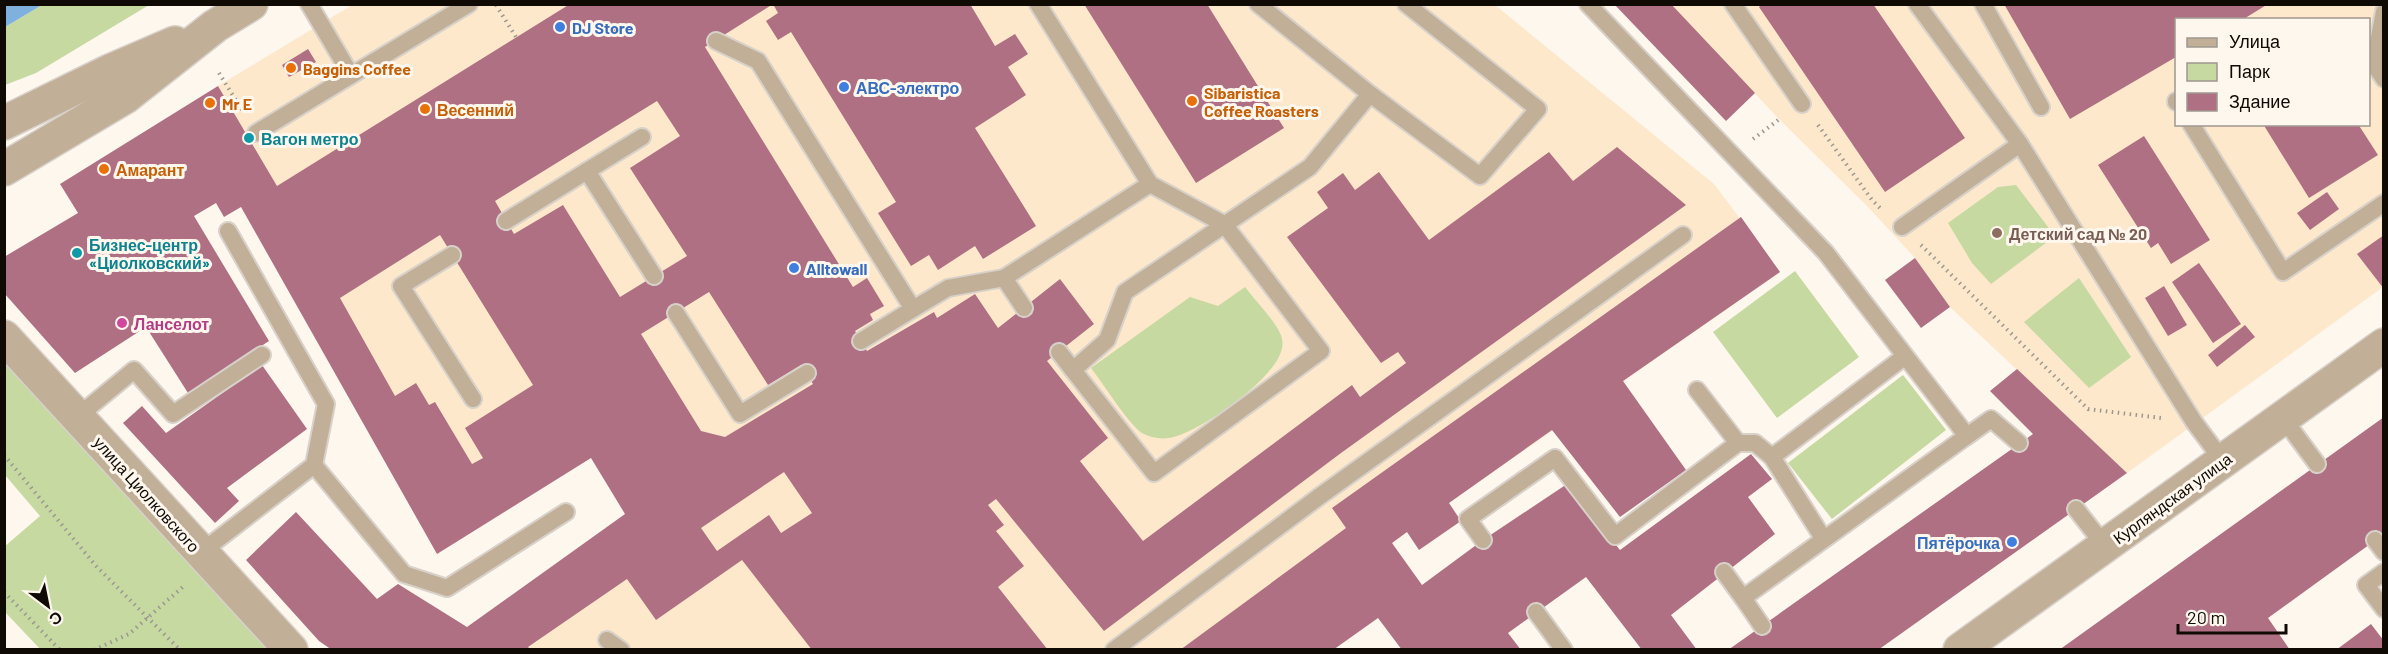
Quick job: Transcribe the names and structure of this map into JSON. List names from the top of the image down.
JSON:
{
  "streets": {
    "street": ["улица Циолковского", "Курляндская улица"]
  },
  "places": [
    "DJ Store",
    "Baggins Coffee",
    "АВС-электро",
    "Sibaristica Coffee Roasters",
    "Mr E",
    "Весенний",
    "Вагон метро",
    "Амарант",
    "Детский сад № 20",
    "Бизнес-центр «Циолковский»",
    "Alltowall",
    "Ланселот",
    "Пятёрочка"
  ],
  "legend": ["Улица", "Парк", "Здание"],
  "scale_bar": "20 m",
  "north": "bottom right"
}
